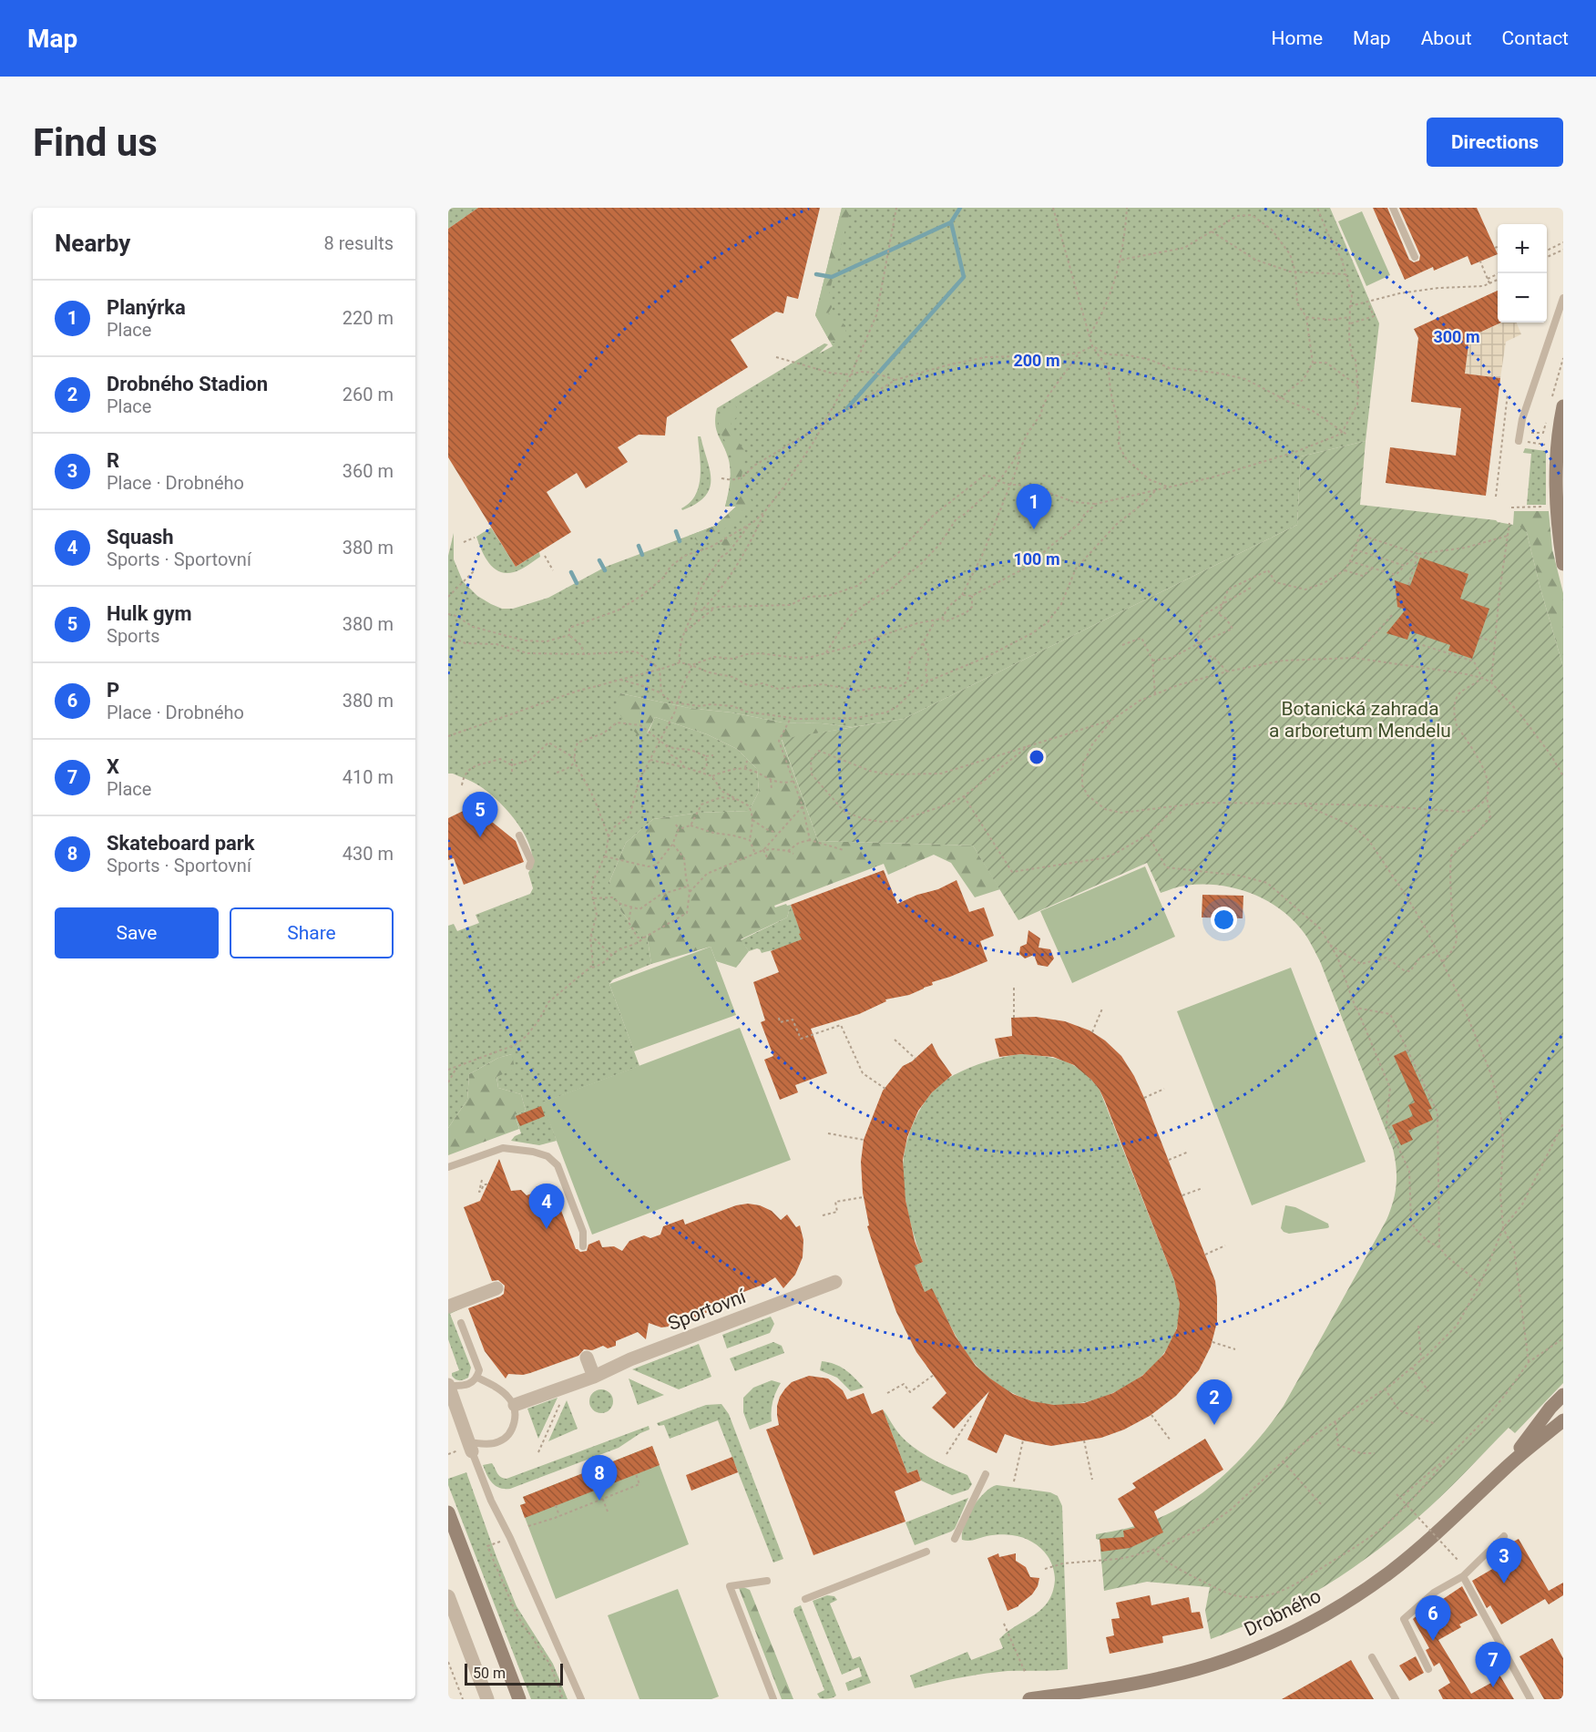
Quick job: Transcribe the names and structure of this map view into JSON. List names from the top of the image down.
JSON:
{
  "streets": {
    "main road": ["Drobného"],
    "street": ["Sportovní"]
  },
  "parks": ["Botanická zahrada a arboretum Mendelu"],
  "scale_bar": "50 m",
  "page": {
    "header": "Map",
    "nav": [
      "Home",
      "Map",
      "About",
      "Contact"
    ],
    "buttons": [
      "Directions",
      ["Save", "Share"]
    ],
    "title": "Find us",
    "heading": ["Nearby", "8 results"],
    "map_buttons": ["+", "−"],
    "list": [
      {
        "mark": "1",
        "name": "Planýrka",
        "note": "Place",
        "value": "220 m"
      },
      {
        "mark": "2",
        "name": "Drobného Stadion",
        "note": "Place",
        "value": "260 m"
      },
      {
        "mark": "3",
        "name": "R",
        "note": "Place · Drobného",
        "value": "360 m"
      },
      {
        "mark": "4",
        "name": "Squash",
        "note": "Sports · Sportovní",
        "value": "380 m"
      },
      {
        "mark": "5",
        "name": "Hulk gym",
        "note": "Sports",
        "value": "380 m"
      },
      {
        "mark": "6",
        "name": "P",
        "note": "Place · Drobného",
        "value": "380 m"
      },
      {
        "mark": "7",
        "name": "X",
        "note": "Place",
        "value": "410 m"
      },
      {
        "mark": "8",
        "name": "Skateboard park",
        "note": "Sports · Sportovní",
        "value": "430 m"
      }
    ],
    "pins": [
      "1",
      "5",
      "4",
      "2",
      "8",
      "3",
      "6",
      "7"
    ],
    "scale": "50 m"
  },
  "rings": ["300 m", "200 m", "100 m"]
}
